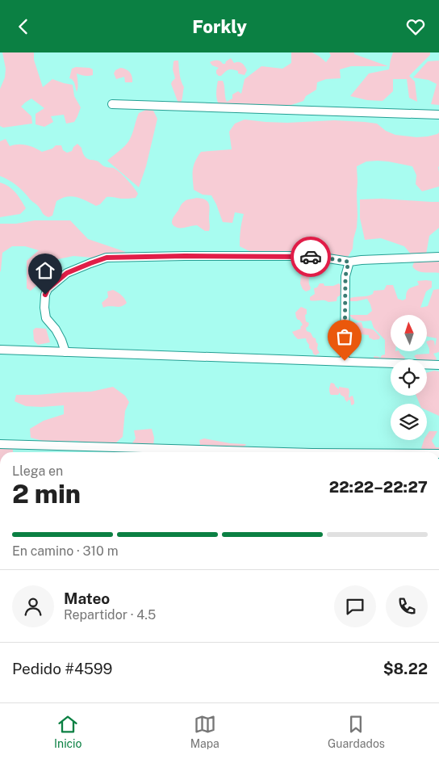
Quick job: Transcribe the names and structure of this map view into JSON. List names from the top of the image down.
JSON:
{
  "north": "top",
  "page": {
    "header": "Forkly",
    "heading": ["2 min", "Llega en", "22:22–22:27"],
    "panel": [
      "Mateo",
      "Repartidor · 4.5",
      "Pedido #4599",
      "$8.22"
    ],
    "bar": "En camino · 310 m",
    "tabs": ["Inicio", "Mapa", "Guardados"]
  }
}
